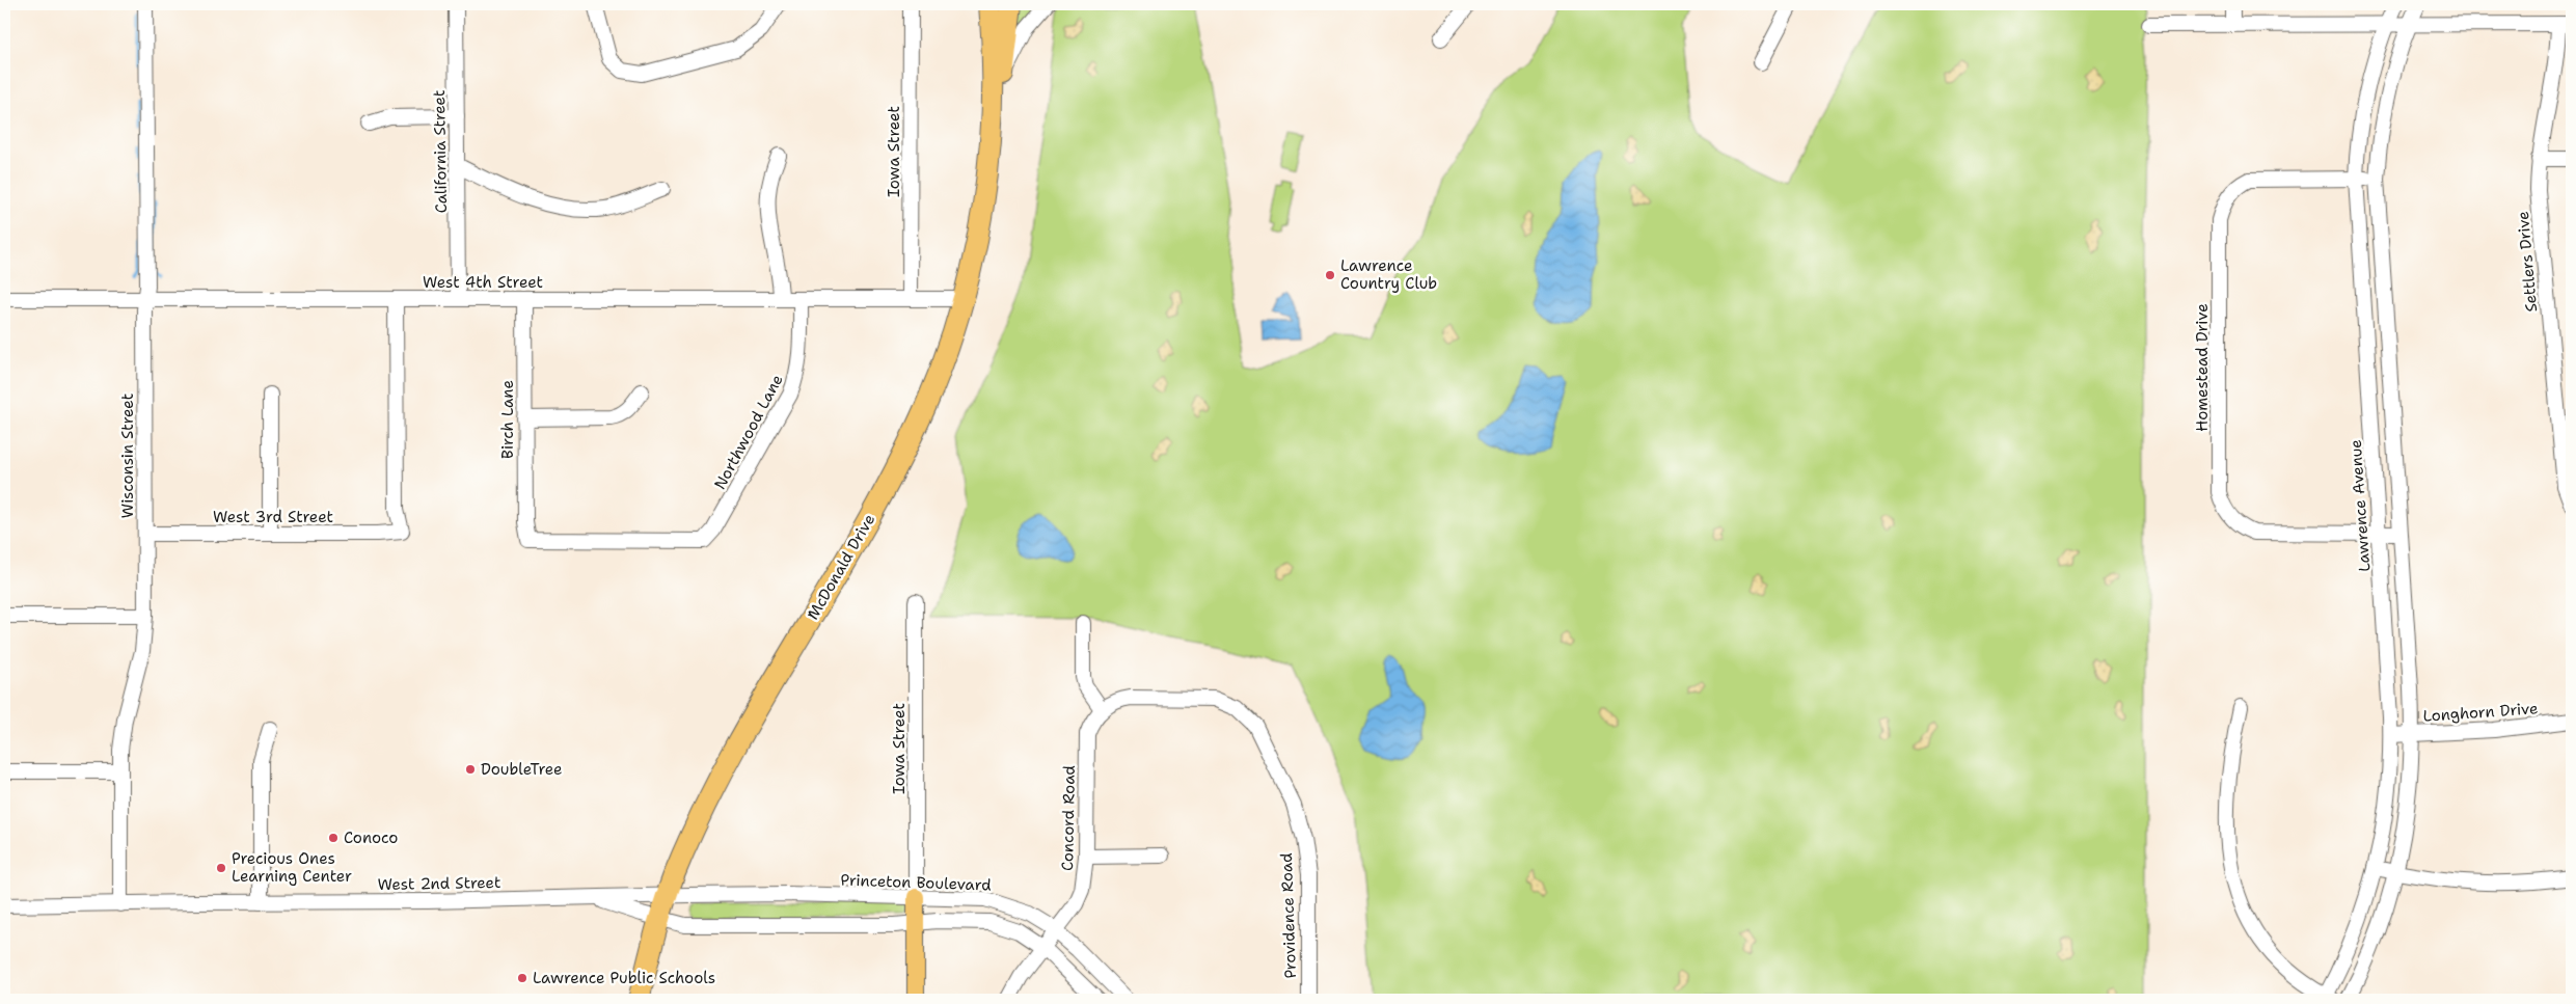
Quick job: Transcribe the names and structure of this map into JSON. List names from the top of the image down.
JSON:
{
  "streets": {
    "highway": ["McDonald Drive"],
    "street": [
      "California Street",
      "Iowa Street",
      "Settlers Drive",
      "West 4th Street",
      "Homestead Drive",
      "Birch Lane",
      "Northwood Lane",
      "Wisconsin Street",
      "Lawrence Avenue",
      "West 3rd Street",
      "Longhorn Drive",
      "Concord Road",
      "Princeton Boulevard",
      "West 2nd Street",
      "Providence Road"
    ]
  },
  "crossings": [
    ["California Street", "West 4th Street"],
    ["Iowa Street", "West 4th Street"],
    ["Iowa Street", "Princeton Boulevard"],
    ["West 4th Street", "Birch Lane"],
    ["West 4th Street", "Northwood Lane"],
    ["West 4th Street", "Wisconsin Street"],
    ["West 4th Street", "West 3rd Street"],
    ["West 4th Street", "McDonald Drive"],
    ["Homestead Drive", "Lawrence Avenue"],
    ["Birch Lane", "Northwood Lane"],
    ["Wisconsin Street", "West 3rd Street"],
    ["Wisconsin Street", "West 2nd Street"],
    ["Lawrence Avenue", "Longhorn Drive"],
    ["McDonald Drive", "Princeton Boulevard"],
    ["McDonald Drive", "West 2nd Street"],
    ["Concord Road", "Princeton Boulevard"],
    ["Concord Road", "Providence Road"],
    ["Princeton Boulevard", "West 2nd Street"]
  ],
  "places": [
    "Lawrence Country Club",
    "DoubleTree",
    "Conoco",
    "Precious Ones Learning Center",
    "Lawrence Public Schools"
  ]
}
